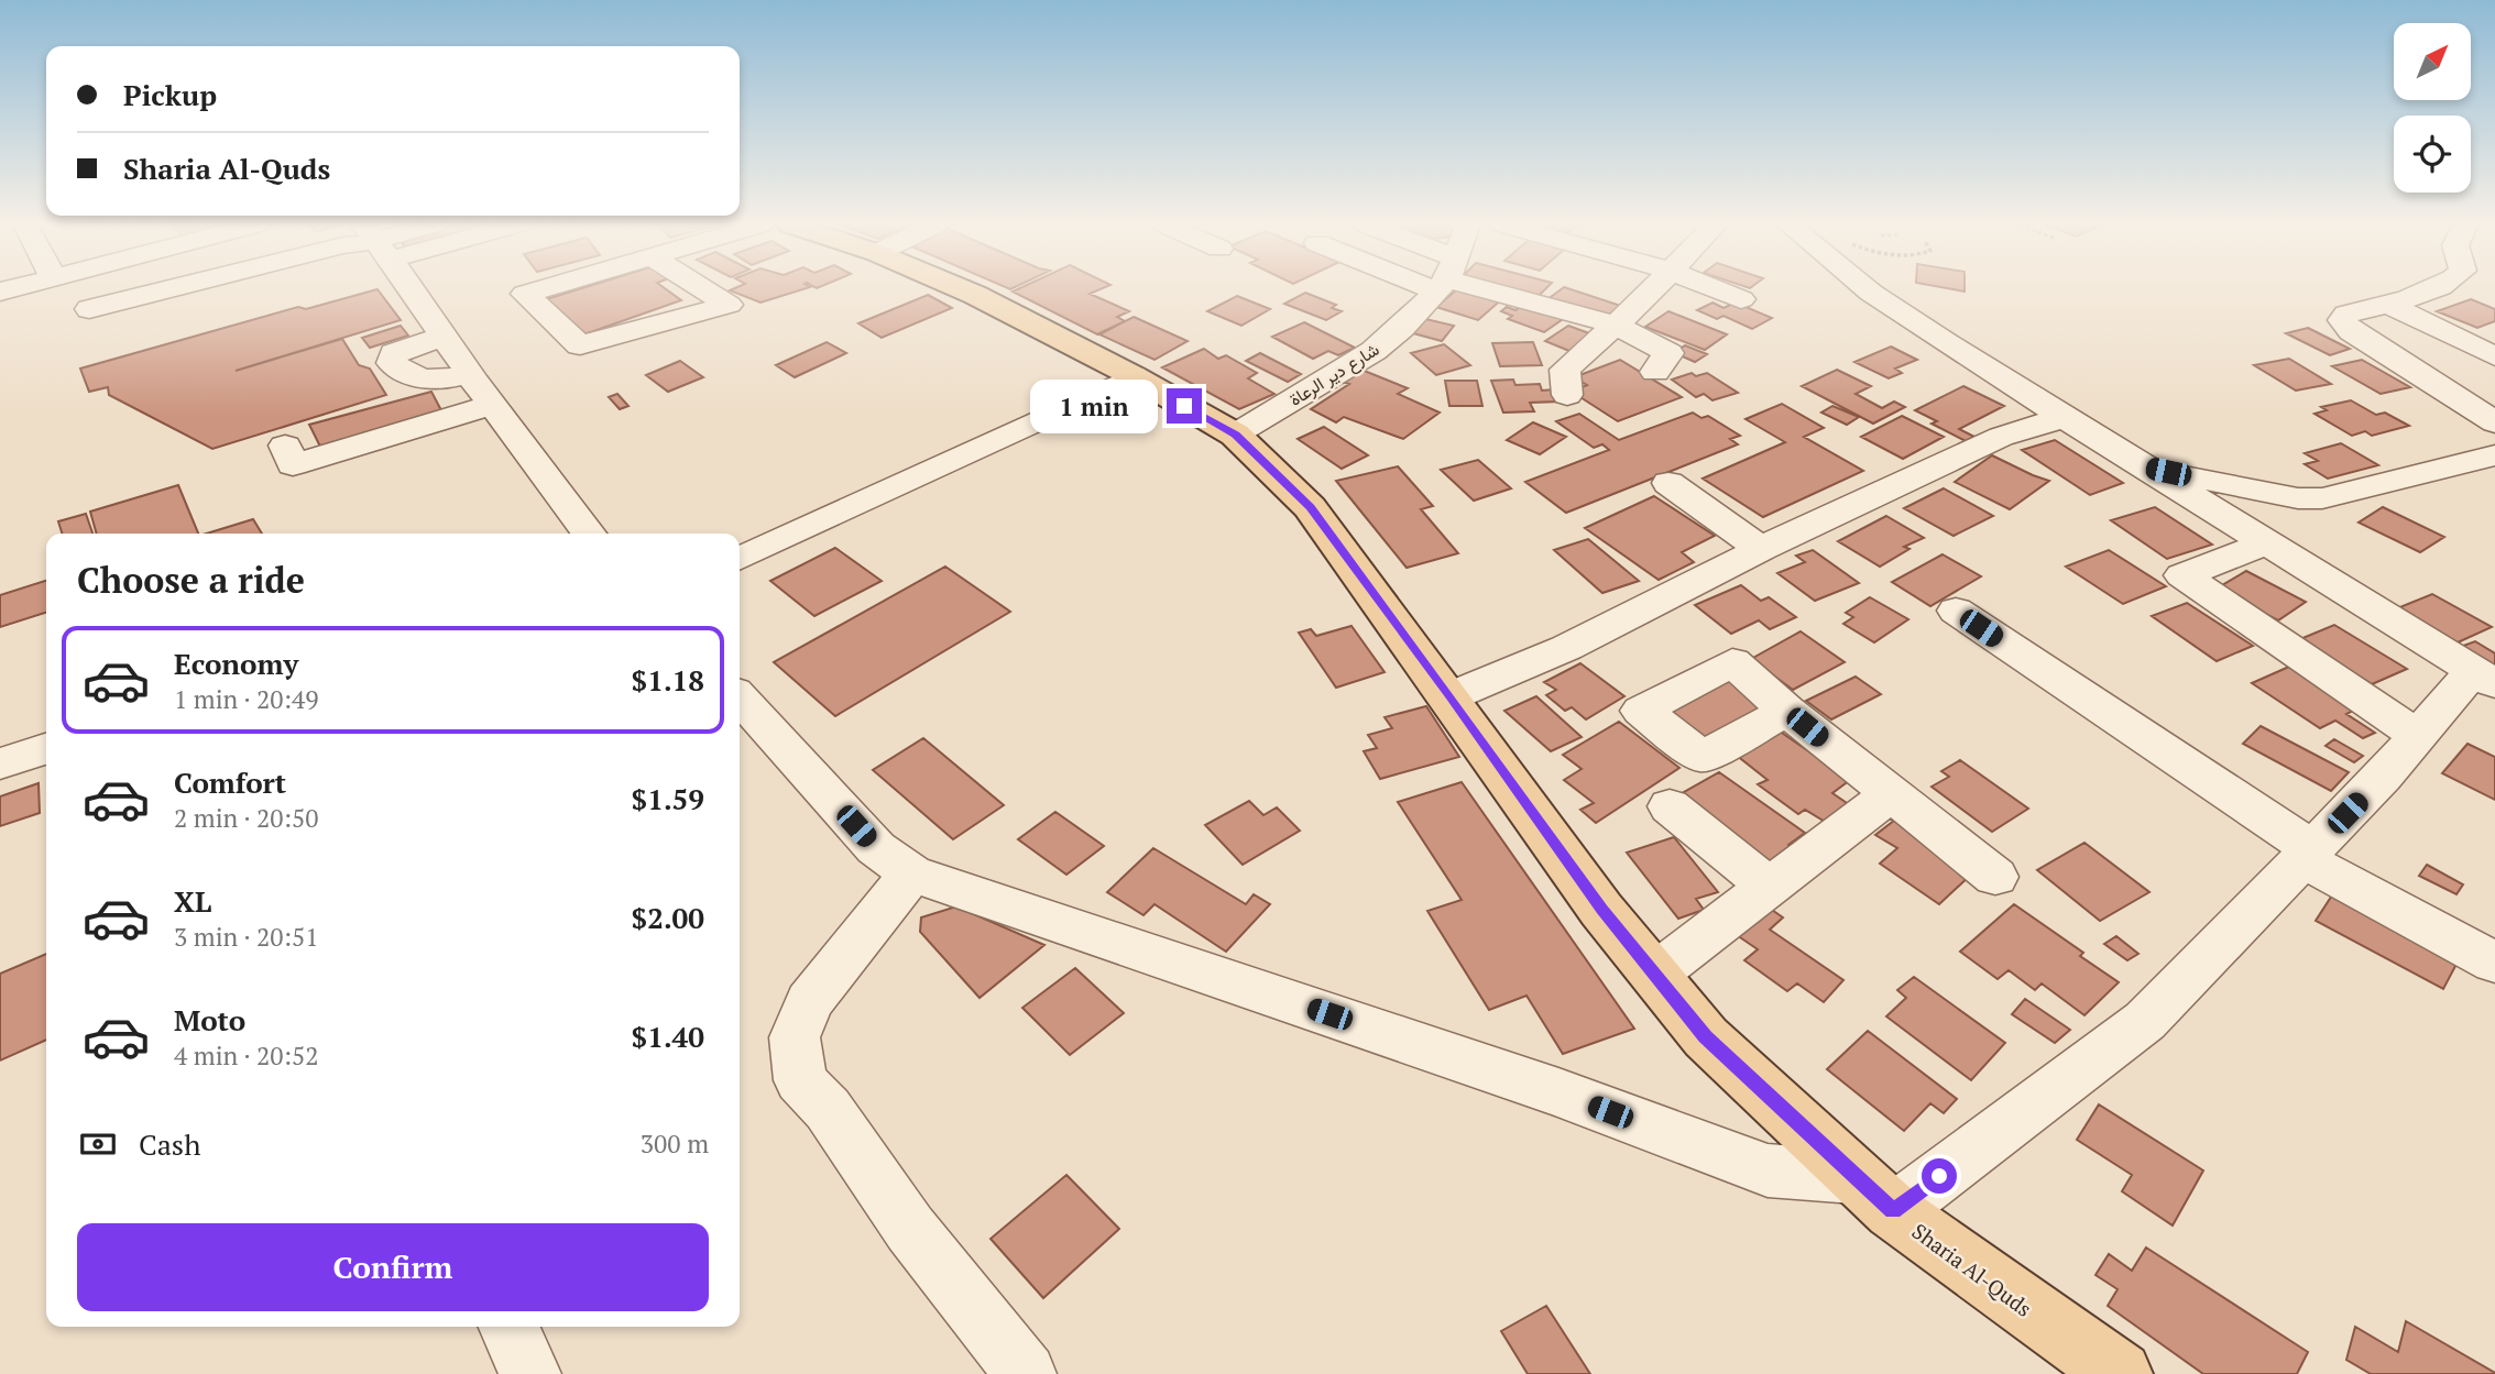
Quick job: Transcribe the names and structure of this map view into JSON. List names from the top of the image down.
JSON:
{
  "streets": {
    "main road": ["Sharia Al-Quds"],
    "street": ["شارع دير الرعاة"]
  },
  "crossings": [
    ["شارع دير الرعاة", "Sharia Al-Quds"]
  ],
  "north": "top right",
  "page": {
    "banner": ["Pickup", "Sharia Al-Quds"],
    "bubble": "1 min",
    "heading": "Choose a ride",
    "list": [
      {
        "name": "Economy",
        "note": "1 min · 20:49",
        "value": "$1.18"
      },
      {
        "name": "Comfort",
        "note": "2 min · 20:50",
        "value": "$1.59"
      },
      {
        "name": "XL",
        "note": "3 min · 20:51",
        "value": "$2.00"
      },
      {
        "name": "Moto",
        "note": "4 min · 20:52",
        "value": "$1.40"
      }
    ],
    "pay": ["Cash", "300 m"],
    "buttons": "Confirm"
  }
}
